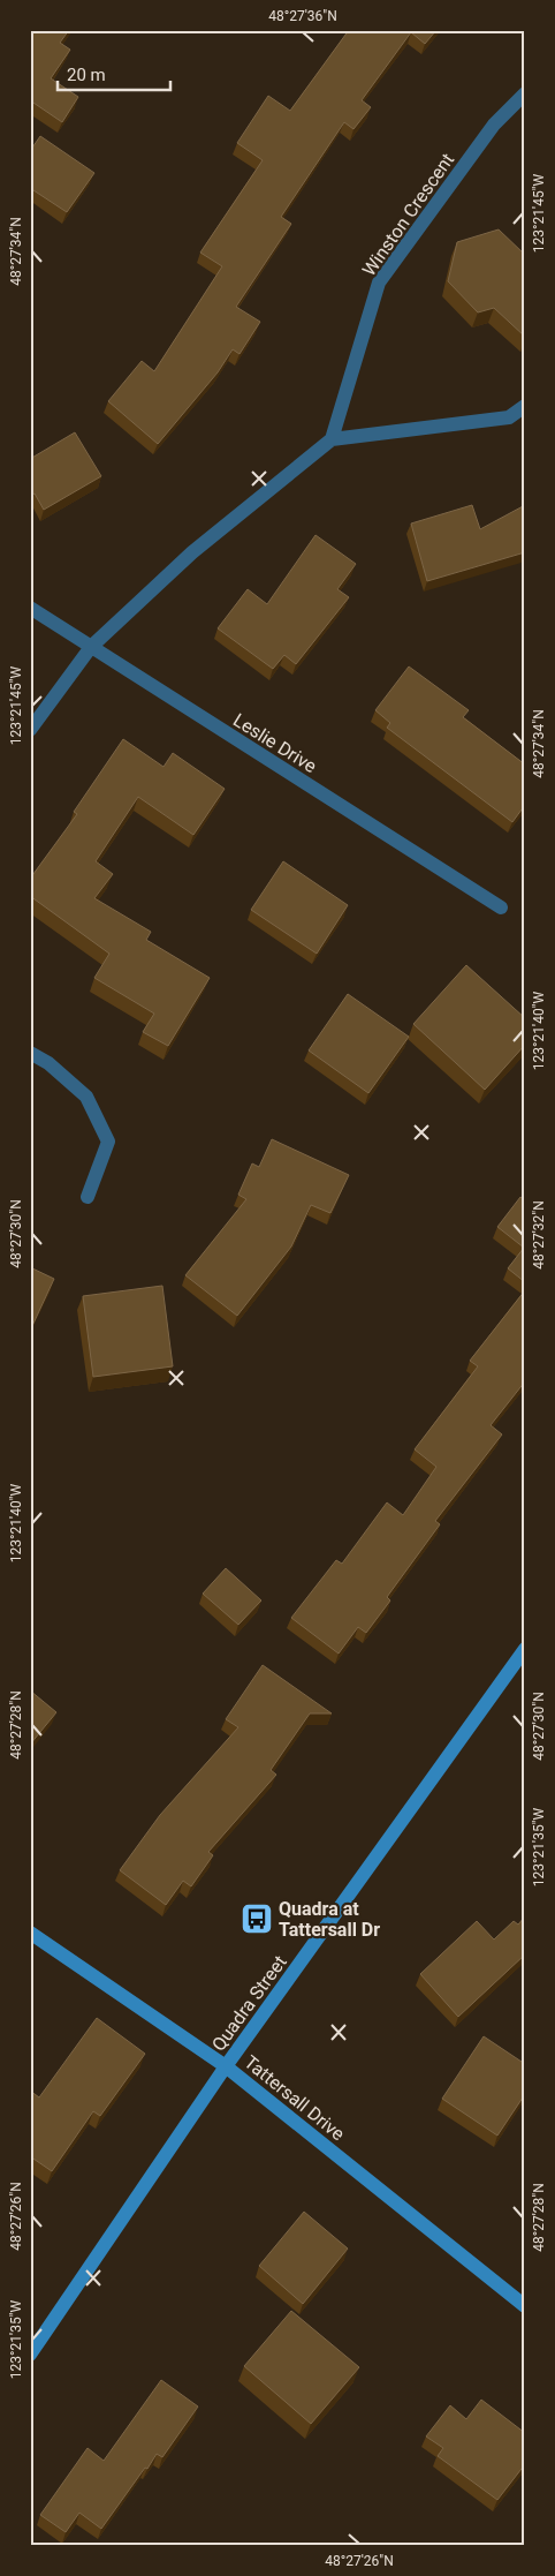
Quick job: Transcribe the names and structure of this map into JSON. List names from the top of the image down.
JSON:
{
  "streets": {
    "main road": ["Quadra Street", "Tattersall Drive"],
    "street": ["Winston Crescent", "Leslie Drive"]
  },
  "crossings": [
    ["Quadra Street", "Tattersall Drive"]
  ],
  "places": {
    "bus stop": ["Quadra at Tattersall Dr"]
  },
  "scale_bar": "20 m",
  "coordinates": [
    "48°27'36\"N",
    "123°21'45\"W",
    "48°27'34\"N",
    "123°21'40\"W",
    "48°27'30\"N",
    "48°27'32\"N",
    "48°27'28\"N",
    "123°21'35\"W",
    "48°27'26\"N"
  ]
}
